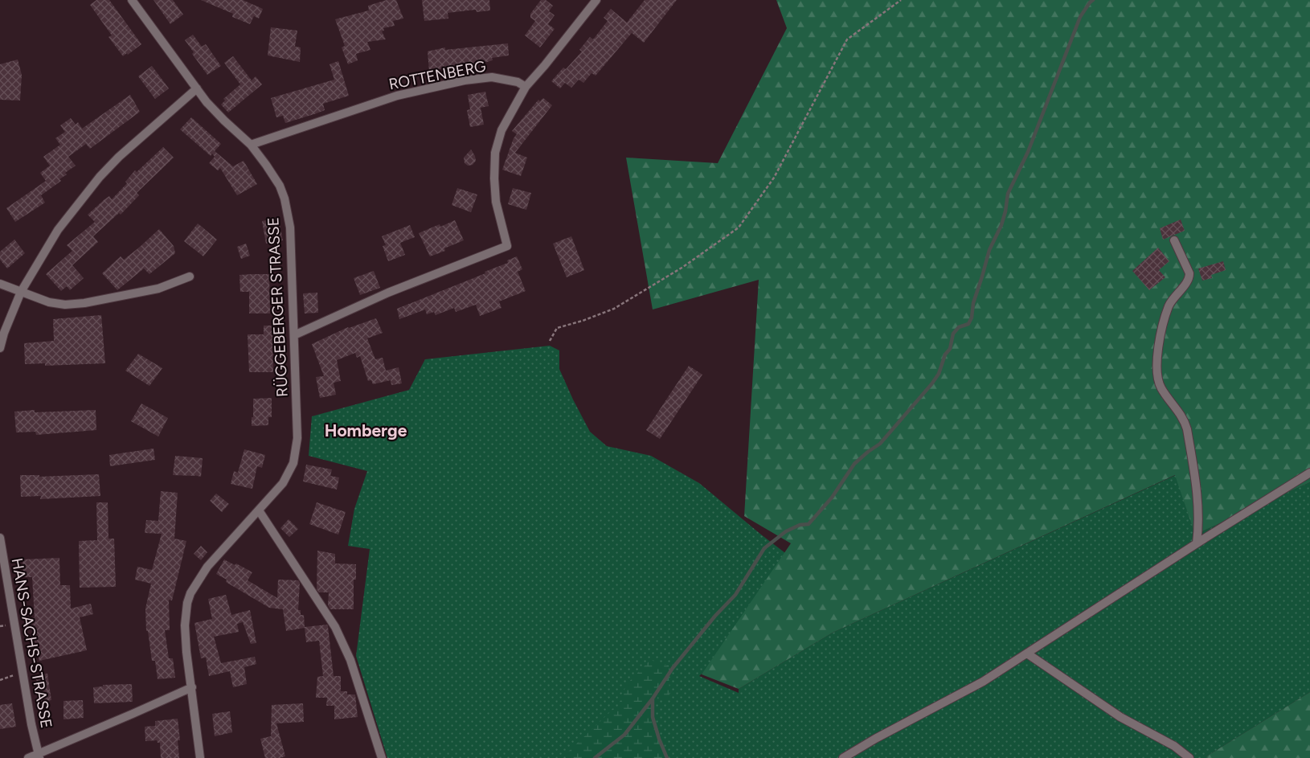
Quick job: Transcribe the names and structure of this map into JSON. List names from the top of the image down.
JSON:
{
  "streets": {
    "street": ["ROTTENBERG", "RÜGGEBERGER STRASSE", "HANS-SACHS-STRASSE"]
  },
  "crossings": [
    ["ROTTENBERG", "RÜGGEBERGER STRASSE"]
  ],
  "districts": ["Homberge"]
}
